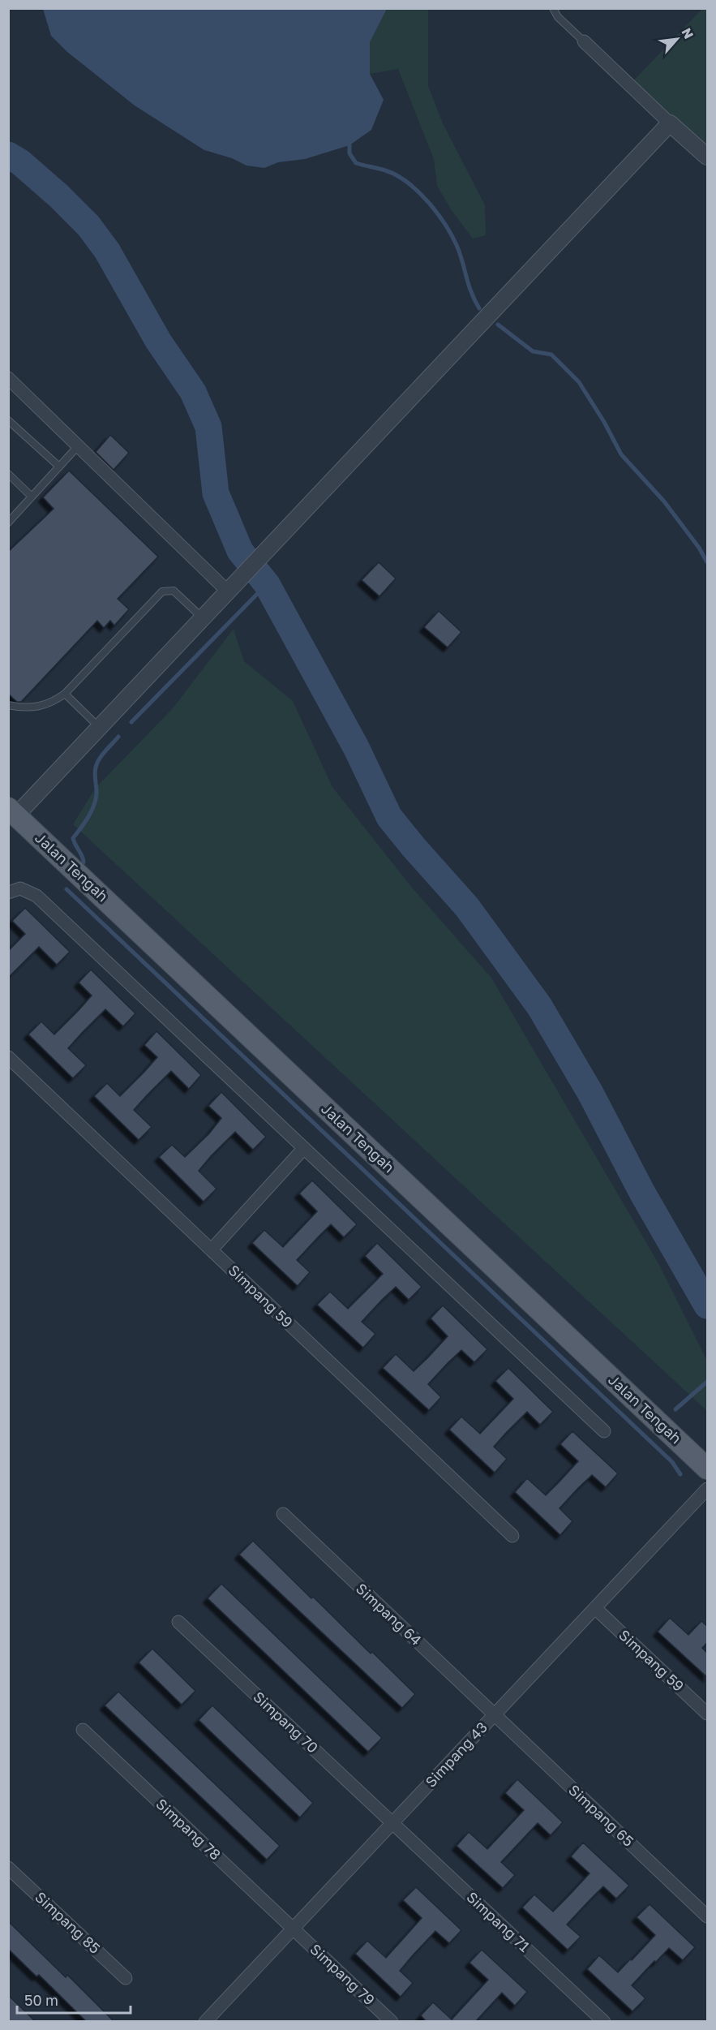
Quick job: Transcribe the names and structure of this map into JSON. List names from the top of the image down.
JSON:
{
  "streets": {
    "main road": ["Jalan Tengah"],
    "street": [
      "Simpang 59",
      "Simpang 64",
      "Simpang 70",
      "Simpang 43",
      "Simpang 65",
      "Simpang 78",
      "Simpang 71",
      "Simpang 85",
      "Simpang 79"
    ]
  },
  "crossings": [
    ["Simpang 59", "Simpang 43"],
    ["Simpang 64", "Simpang 43"],
    ["Simpang 64", "Simpang 65"],
    ["Simpang 70", "Simpang 43"],
    ["Simpang 70", "Simpang 71"],
    ["Simpang 43", "Simpang 65"],
    ["Simpang 43", "Simpang 78"],
    ["Simpang 43", "Simpang 71"],
    ["Simpang 43", "Simpang 79"],
    ["Simpang 78", "Simpang 79"]
  ],
  "scale_bar": "50 m",
  "north": "top right"
}
